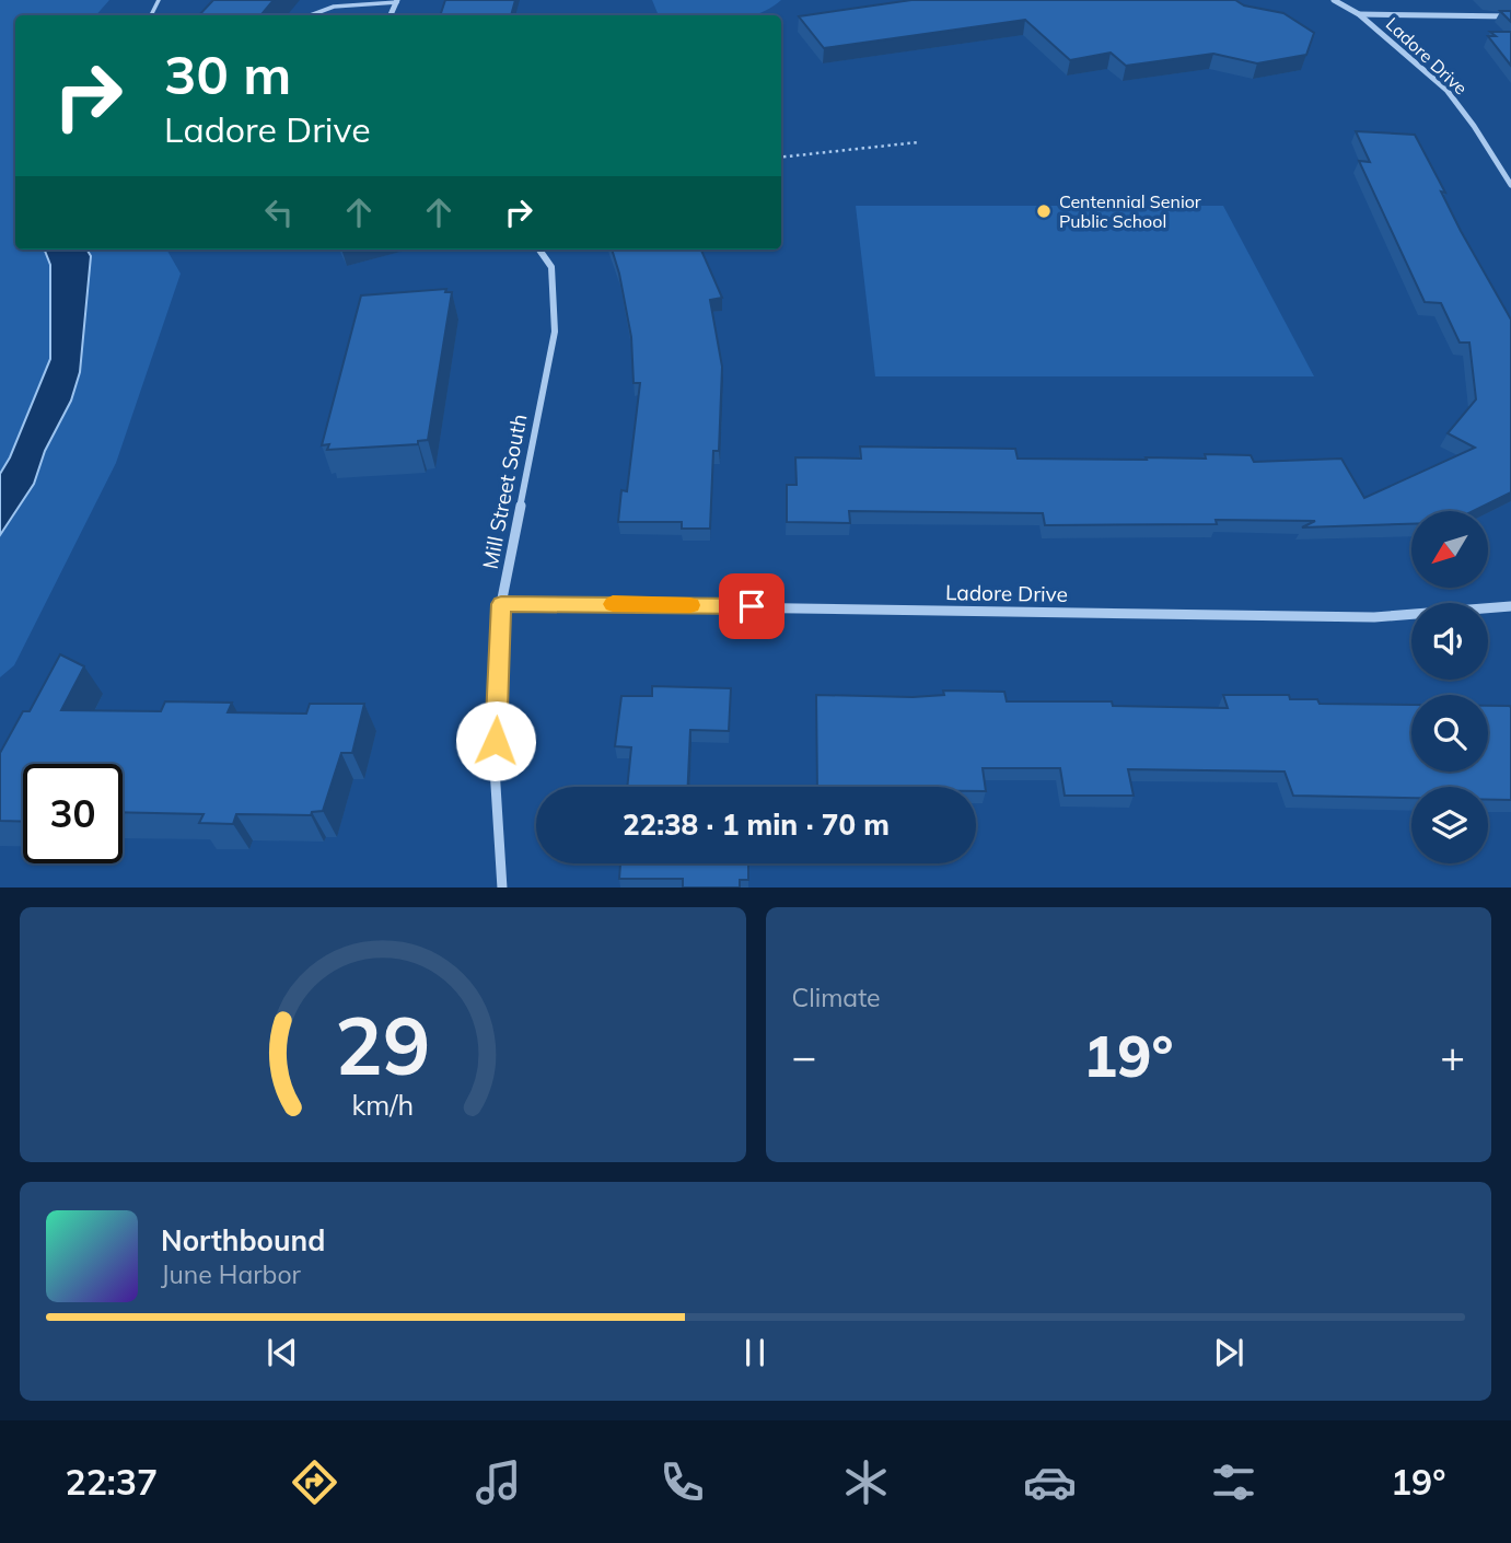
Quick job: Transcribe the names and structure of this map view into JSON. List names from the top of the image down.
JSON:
{
  "streets": {
    "street": ["Ladore Drive", "Mill Street South"]
  },
  "crossings": [
    ["Ladore Drive", "Mill Street South"]
  ],
  "places": ["Centennial Senior Public School"],
  "north": "bottom left",
  "page": {
    "turn": ["30 m", "Ladore Drive"],
    "limit": "30",
    "trip": "22:38 · 1 min · 70 m",
    "tile": "Climate",
    "heat": ["−", "19°", "+"],
    "song": ["Northbound", "June Harbor"],
    "tabs": ["22:37", "19°"],
    "gauge": ["29", "km/h"]
  }
}
